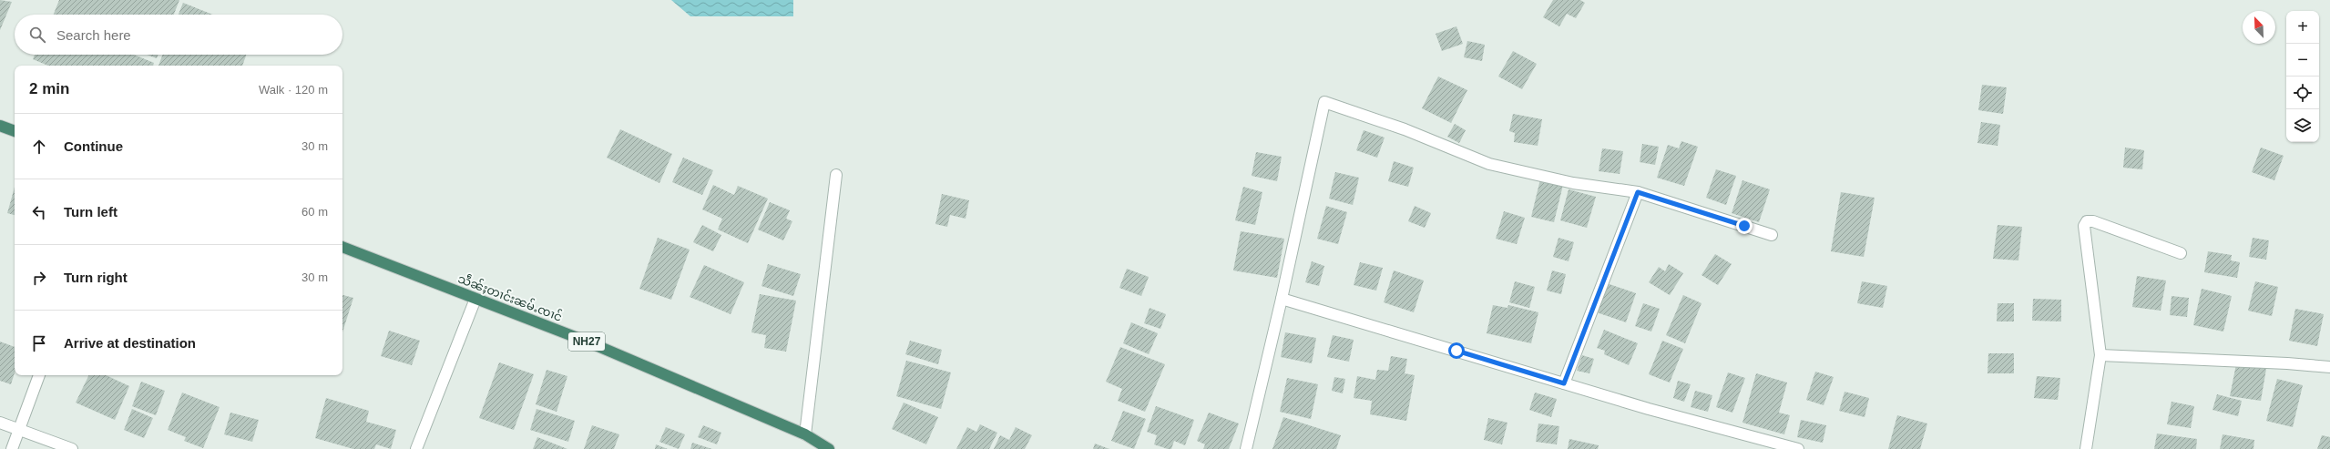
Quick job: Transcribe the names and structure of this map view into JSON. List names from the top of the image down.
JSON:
{
  "streets": {
    "highway": ["သဵၼ်ႈတၢင်းၼမ်ႉၸၢင်", "NH27"]
  },
  "north": "top left",
  "page": {
    "map_buttons": ["+", "−"],
    "search": "Search here",
    "heading": ["2 min", "Walk · 120 m"],
    "list": [
      ["Continue", "30 m"],
      ["Turn left", "60 m"],
      ["Turn right", "30 m"],
      "Arrive at destination"
    ]
  }
}
